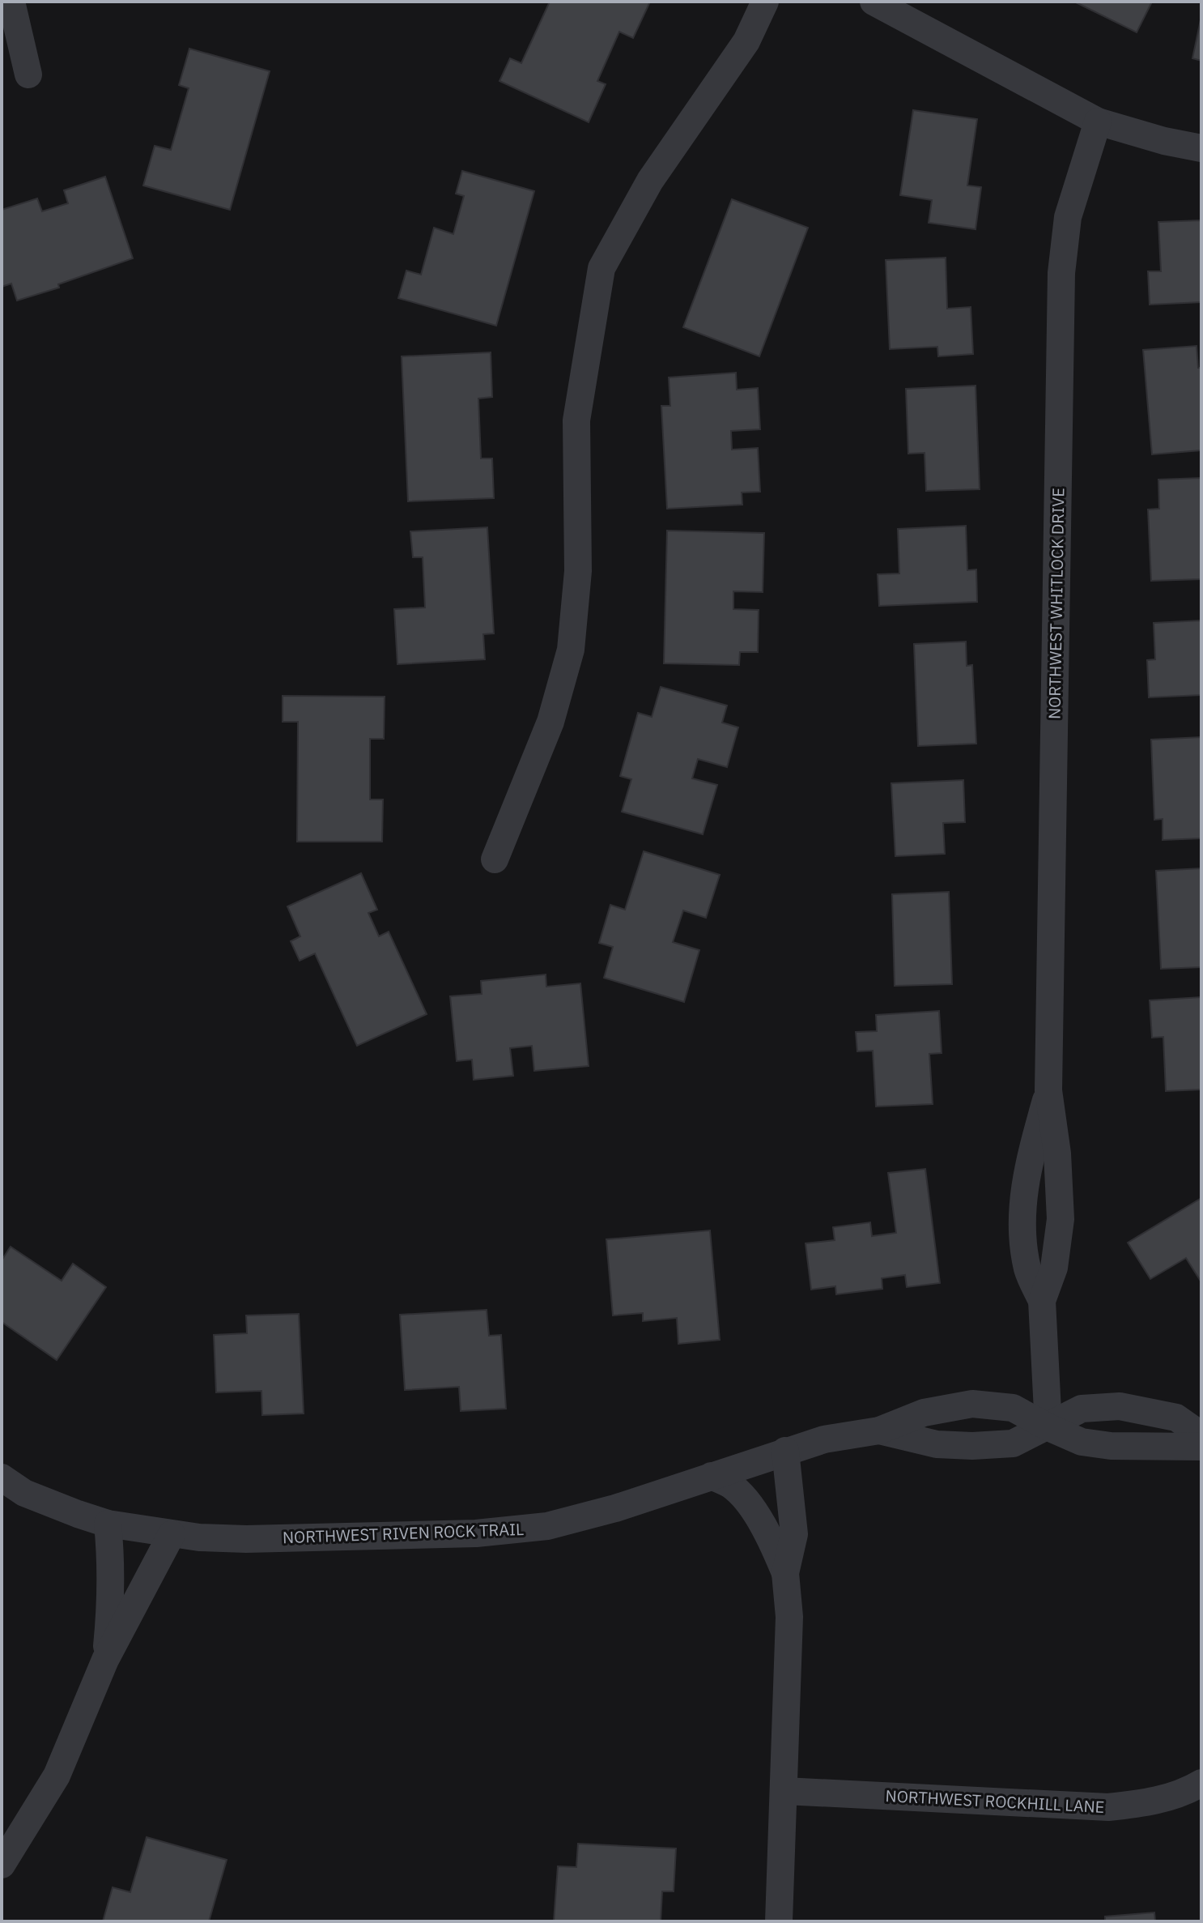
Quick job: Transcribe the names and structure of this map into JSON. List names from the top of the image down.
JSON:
{
  "streets": {
    "street": ["NORTHWEST WHITLOCK DRIVE", "NORTHWEST RIVEN ROCK TRAIL", "NORTHWEST ROCKHILL LANE"]
  },
  "crossings": [
    ["NORTHWEST WHITLOCK DRIVE", "NORTHWEST RIVEN ROCK TRAIL"]
  ]
}
